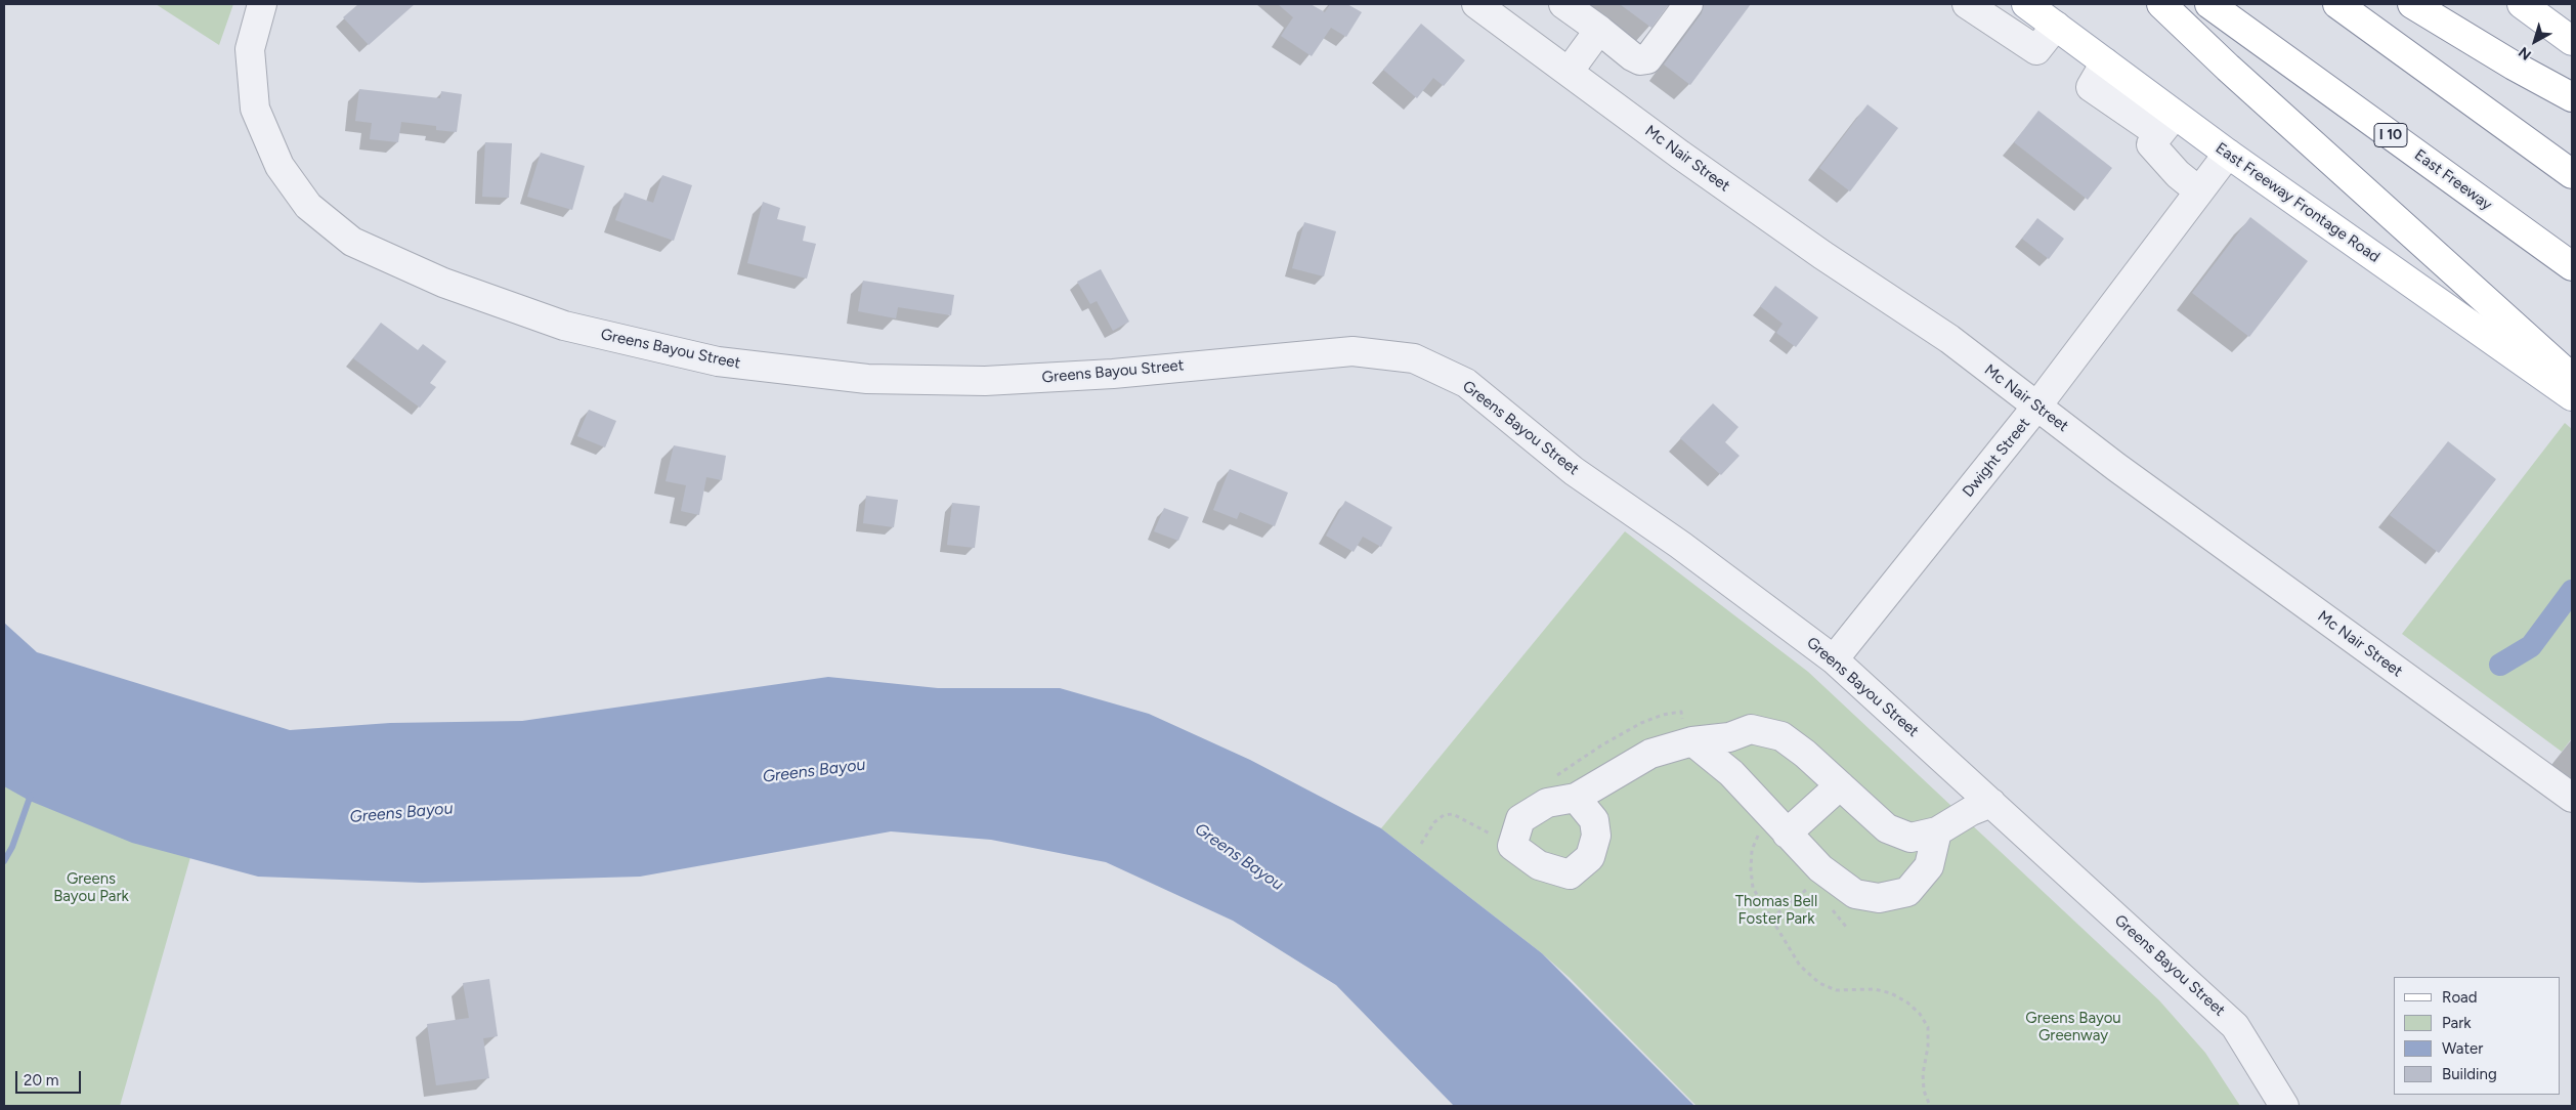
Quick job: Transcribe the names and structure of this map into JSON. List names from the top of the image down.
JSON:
{
  "streets": {
    "main road": ["I 10", "East Freeway", "East Freeway Frontage Road"],
    "street": ["Mc Nair Street", "Greens Bayou Street", "Dwight Street"]
  },
  "crossings": [
    ["Mc Nair Street", "Dwight Street"],
    ["East Freeway Frontage Road", "Dwight Street"],
    ["Greens Bayou Street", "Dwight Street"]
  ],
  "water": ["Greens Bayou"],
  "parks": ["Greens Bayou Park", "Thomas Bell Foster Park", "Greens Bayou Greenway"],
  "legend": [
    "Road",
    "Park",
    "Water",
    "Building"
  ],
  "scale_bar": "20 m",
  "north": "bottom left"
}
